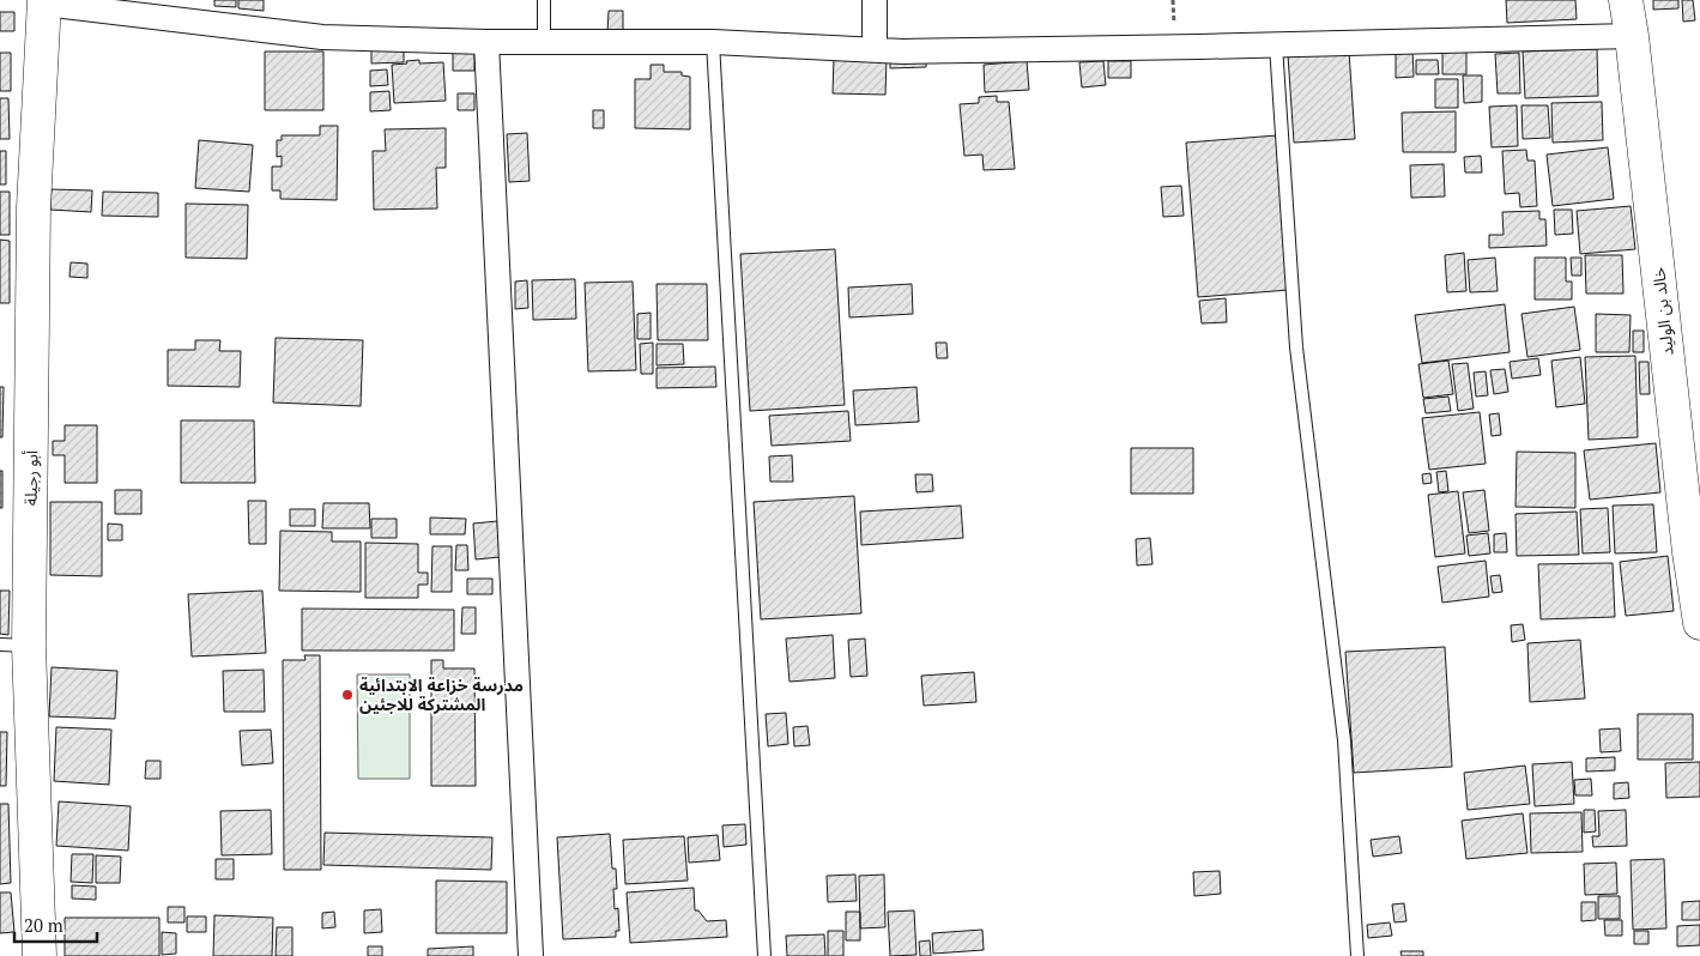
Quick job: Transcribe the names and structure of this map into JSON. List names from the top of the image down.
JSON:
{
  "streets": {
    "street": ["خالد بن الوليد", "أبو رجيلة"]
  },
  "places": ["مدرسة خزاعة الابتدائية المشتركة للاجئين"],
  "scale_bar": "20 m"
}
